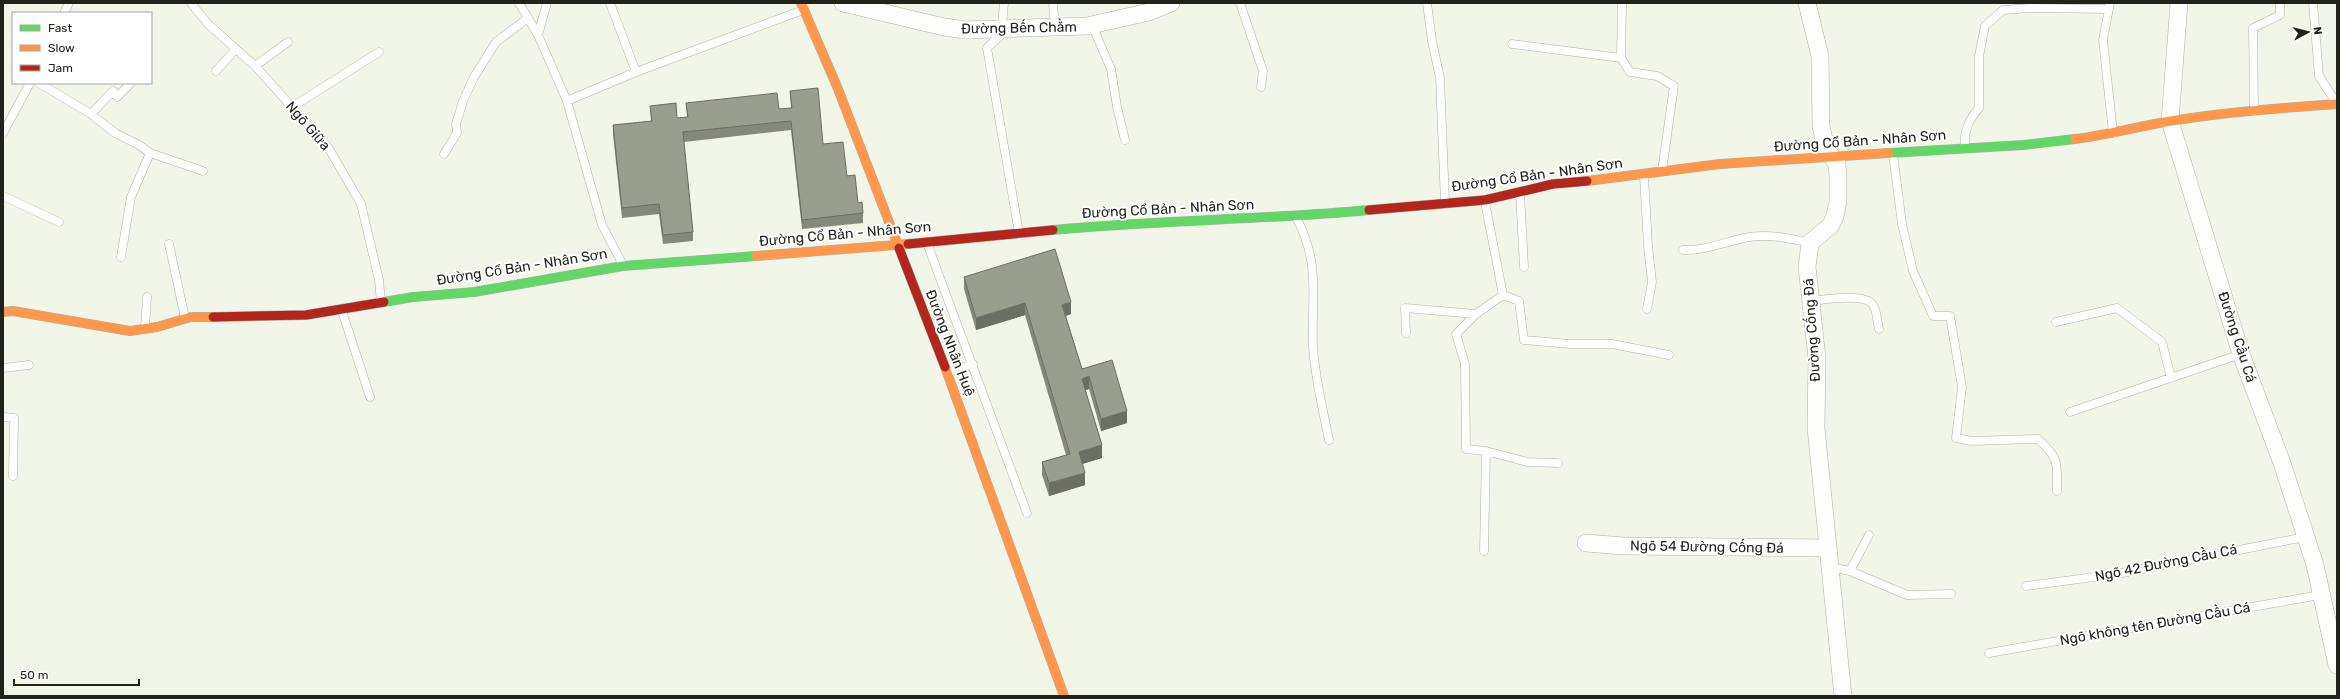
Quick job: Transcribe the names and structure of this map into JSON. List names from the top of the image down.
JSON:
{
  "streets": {
    "street": [
      "Đường Bến Chằm",
      "Đường Cổ Bản - Nhân Sơn",
      "Đường Cống Đá",
      "Đường Cầu Cá",
      "Đường Nhân Huệ",
      "Ngõ 54 Đường Cống Đá"
    ],
    "lane": ["Ngõ Giữa", "Ngõ 42 Đường Cầu Cá", "Ngõ không tên Đường Cầu Cá"]
  },
  "crossings": [
    ["Ngõ Giữa", "Đường Cổ Bản - Nhân Sơn"],
    ["Đường Cổ Bản - Nhân Sơn", "Đường Cầu Cá"],
    ["Đường Cổ Bản - Nhân Sơn", "Đường Nhân Huệ"],
    ["Đường Cống Đá", "Ngõ 54 Đường Cống Đá"],
    ["Đường Cầu Cá", "Ngõ 42 Đường Cầu Cá"],
    ["Đường Cầu Cá", "Ngõ không tên Đường Cầu Cá"]
  ],
  "legend": ["Fast", "Slow", "Jam"],
  "scale_bar": "50 m",
  "north": "right"
}
